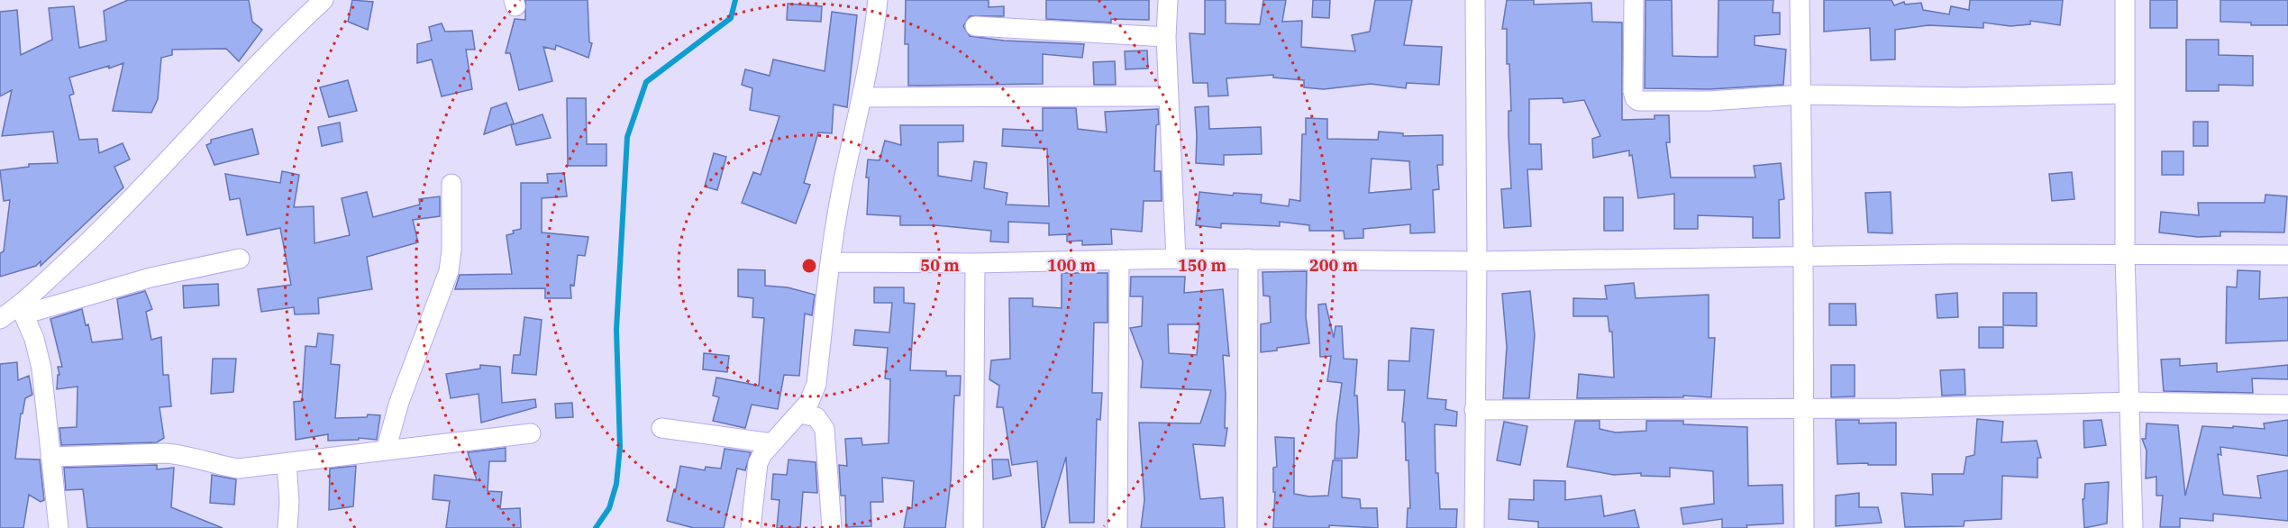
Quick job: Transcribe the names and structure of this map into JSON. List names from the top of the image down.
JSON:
{
  "rings": [
    "50 m",
    "100 m",
    "150 m",
    "200 m"
  ]
}
